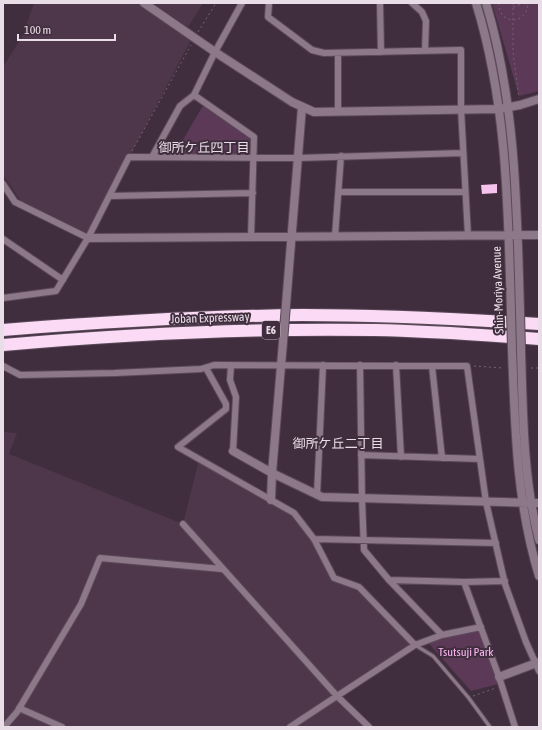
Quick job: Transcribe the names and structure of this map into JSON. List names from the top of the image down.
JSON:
{
  "streets": {
    "highway": ["Joban Expressway", "E6"],
    "street": ["Shin-Moriya Avenue"]
  },
  "districts": ["御所ケ丘四丁目", "御所ケ丘二丁目"],
  "parks": ["Tsutsuji Park"],
  "scale_bar": "100 m"
}
